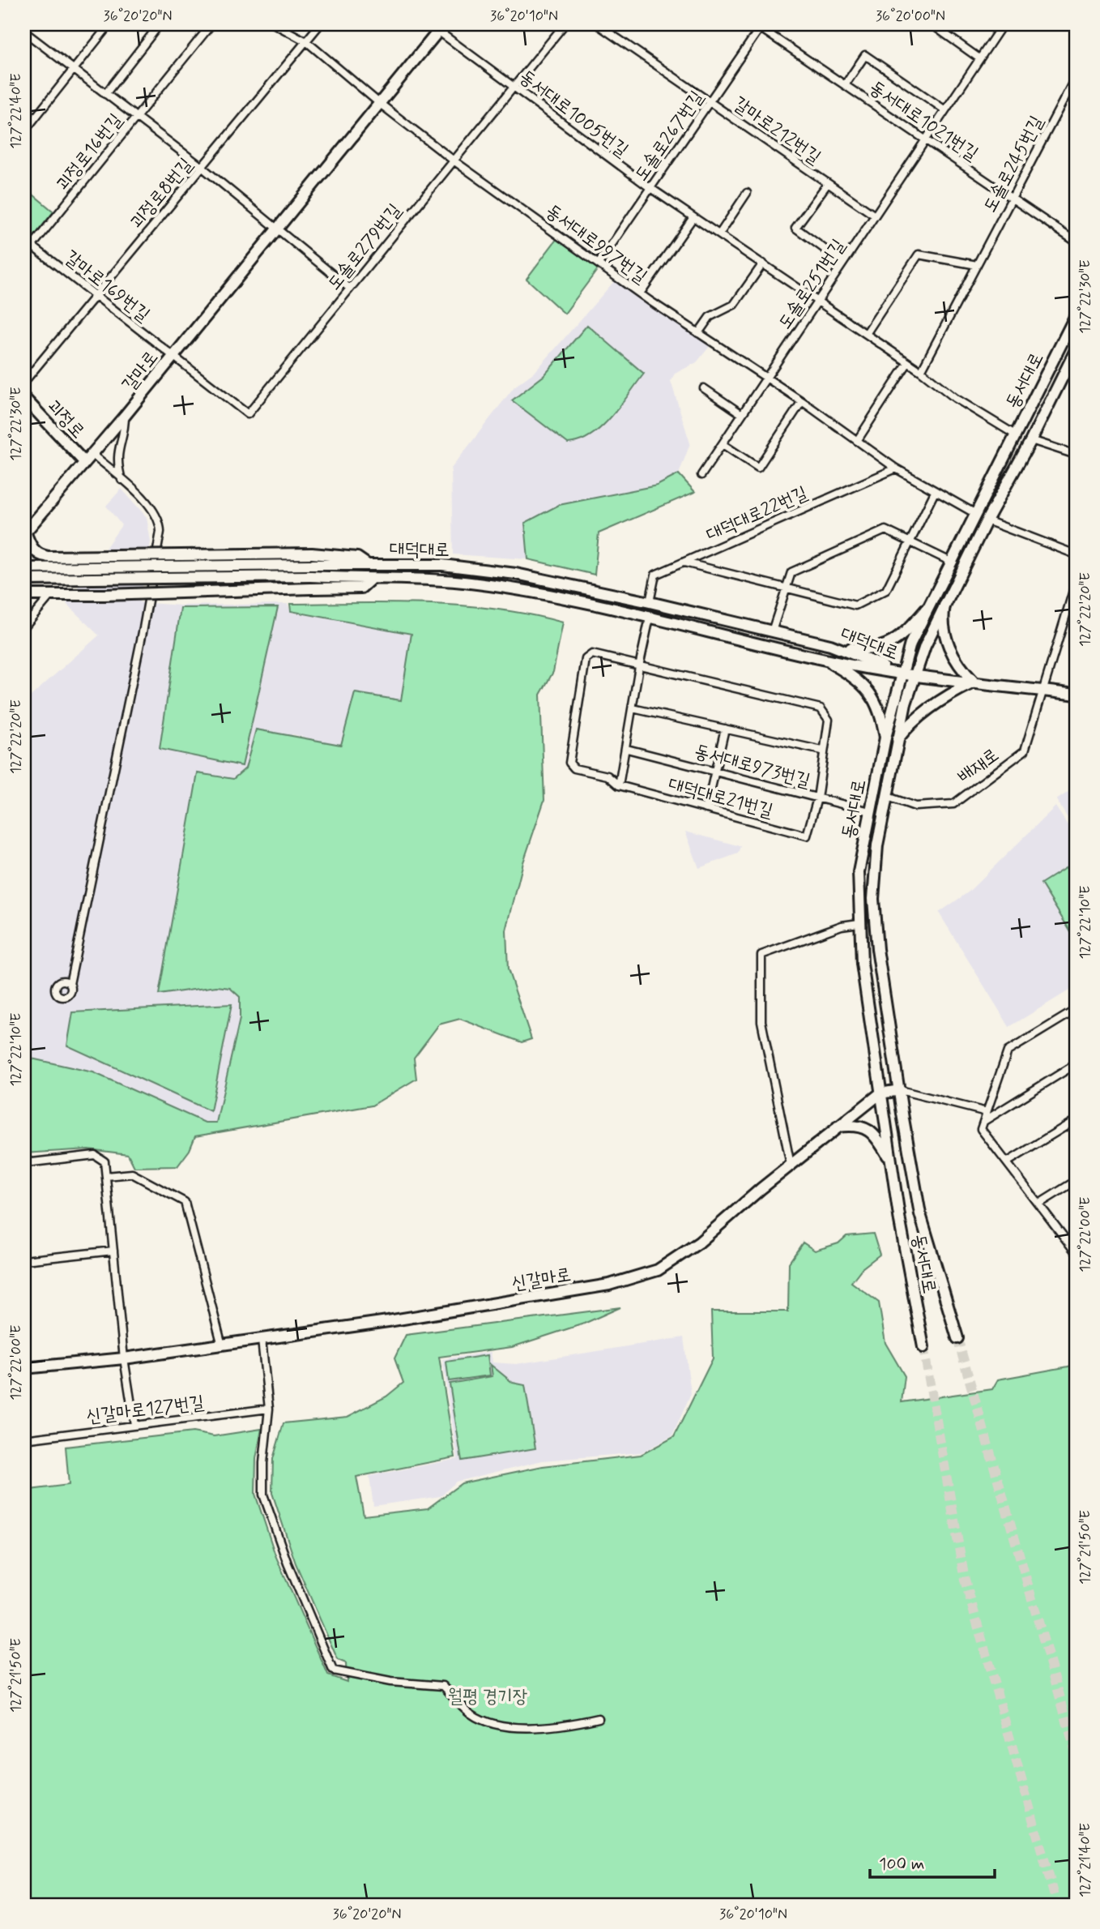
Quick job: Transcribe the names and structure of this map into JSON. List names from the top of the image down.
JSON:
{
  "streets": {
    "main road": [
      "갈마로",
      "동서대로",
      "괴정로",
      "대덕대로",
      "신갈마로"
    ],
    "street": [
      "동서대로1005번길",
      "동서대로1021번길",
      "갈마로212번길",
      "도솔로267번길",
      "괴정로16번길",
      "도솔로245번길",
      "괴정로8번길",
      "동서대로997번길",
      "도솔로279번길",
      "도솔로251번길",
      "갈마로169번길",
      "대덕대로22번길",
      "동서대로973번길",
      "배재로",
      "대덕대로21번길",
      "신갈마로127번길"
    ]
  },
  "crossings": [
    ["동서대로1005번길", "도솔로267번길"],
    ["동서대로1005번길", "도솔로245번길"],
    ["동서대로1005번길", "도솔로279번길"],
    ["동서대로1005번길", "도솔로251번길"],
    ["동서대로1005번길", "갈마로"],
    ["동서대로1005번길", "동서대로"],
    ["동서대로1021번길", "도솔로267번길"],
    ["동서대로1021번길", "도솔로245번길"],
    ["동서대로1021번길", "도솔로251번길"],
    ["갈마로212번길", "도솔로267번길"],
    ["갈마로212번길", "도솔로251번길"],
    ["도솔로267번길", "동서대로997번길"],
    ["괴정로16번길", "갈마로169번길"],
    ["괴정로8번길", "동서대로997번길"],
    ["괴정로8번길", "갈마로169번길"],
    ["동서대로997번길", "도솔로279번길"],
    ["동서대로997번길", "도솔로251번길"],
    ["동서대로997번길", "갈마로"],
    ["동서대로997번길", "동서대로"],
    ["동서대로997번길", "대덕대로22번길"],
    ["도솔로279번길", "갈마로169번길"],
    ["도솔로279번길", "갈마로"],
    ["갈마로169번길", "갈마로"],
    ["갈마로", "괴정로"],
    ["동서대로", "대덕대로"],
    ["동서대로", "동서대로973번길"],
    ["동서대로", "배재로"],
    ["동서대로", "신갈마로"],
    ["대덕대로22번길", "대덕대로"],
    ["동서대로973번길", "대덕대로21번길"]
  ],
  "parks": ["월평 경기장"],
  "scale_bar": "100 m",
  "coordinates": [
    "36°20'20\"N",
    "36°20'10\"N",
    "36°20'00\"N",
    "127°22'40\"E",
    "127°22'30\"E",
    "127°22'20\"E",
    "127°22'10\"E",
    "127°22'00\"E",
    "127°21'50\"E",
    "127°21'40\"E"
  ]
}
